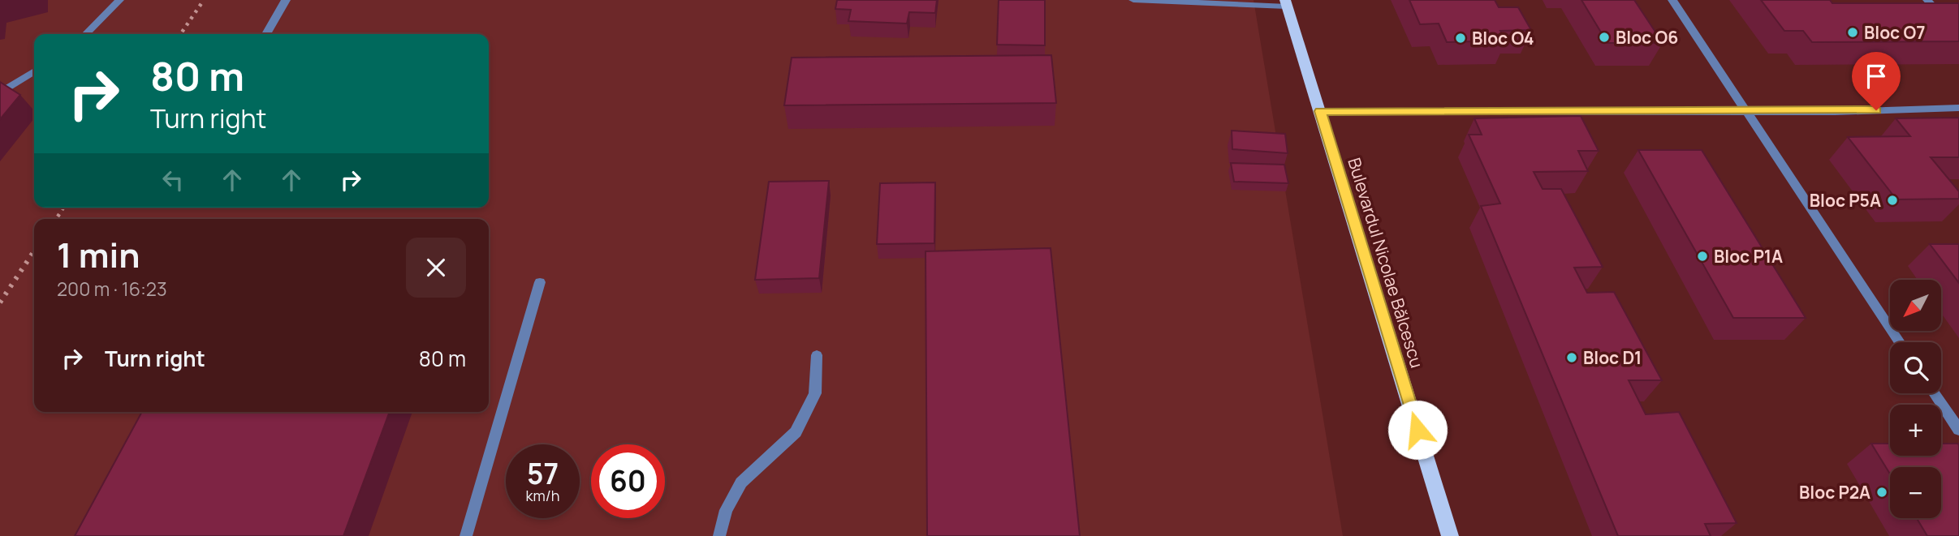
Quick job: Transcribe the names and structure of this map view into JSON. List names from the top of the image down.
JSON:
{
  "streets": {
    "main road": ["Bulevardul Nicolae Bălcescu"]
  },
  "places": [
    "Bloc O7",
    "Bloc O6",
    "Bloc O4",
    "Bloc P5A",
    "Bloc P1A",
    "Bloc D1",
    "Bloc P2A"
  ],
  "north": "bottom left",
  "page": {
    "turn": ["80 m", "Turn right"],
    "heading": ["1 min", "200 m · 16:23"],
    "map_buttons": ["+", "−"],
    "list": [
      {
        "name": "Turn right",
        "value": "80 m"
      }
    ],
    "speed": "57 km/h",
    "limit": "60"
  }
}
